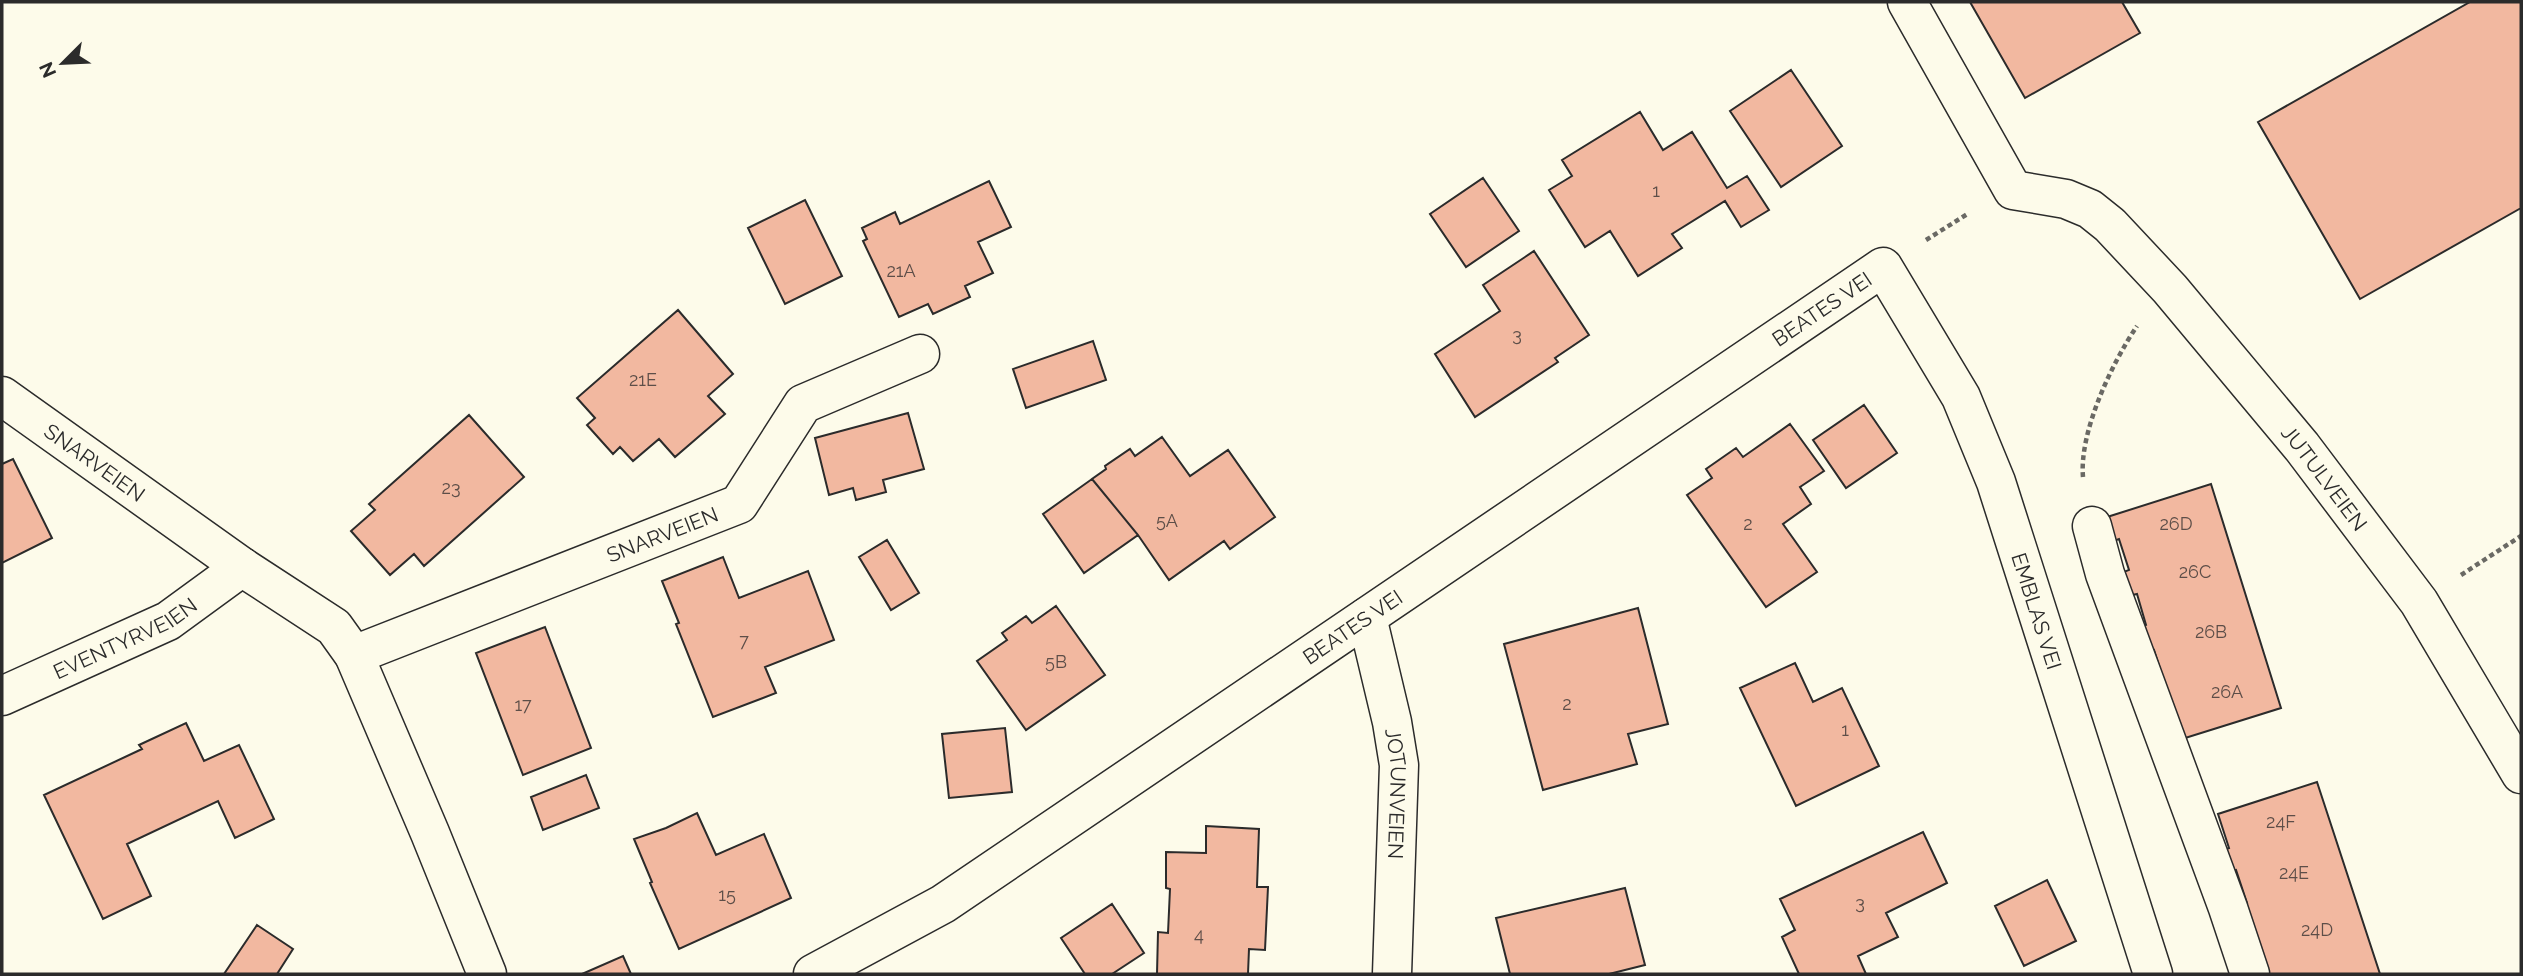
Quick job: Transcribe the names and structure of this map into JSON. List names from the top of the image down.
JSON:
{
  "streets": {
    "street": [
      "BEATES VEI",
      "SNARVEIEN",
      "JUTULVEIEN",
      "EMBLAS VEI",
      "EVENTYRVEIEN",
      "JOTUNVEIEN"
    ]
  },
  "crossings": [
    ["BEATES VEI", "EMBLAS VEI"],
    ["BEATES VEI", "JOTUNVEIEN"],
    ["SNARVEIEN", "EVENTYRVEIEN"]
  ],
  "house_numbers": [
    "1",
    "21A",
    "3",
    "21E",
    "23",
    "5A",
    "2",
    "26D",
    "26C",
    "26B",
    "7",
    "5B",
    "26A",
    "2",
    "17",
    "1",
    "24F",
    "24E",
    "15",
    "3",
    "24D",
    "4"
  ],
  "north": "bottom left"
}
